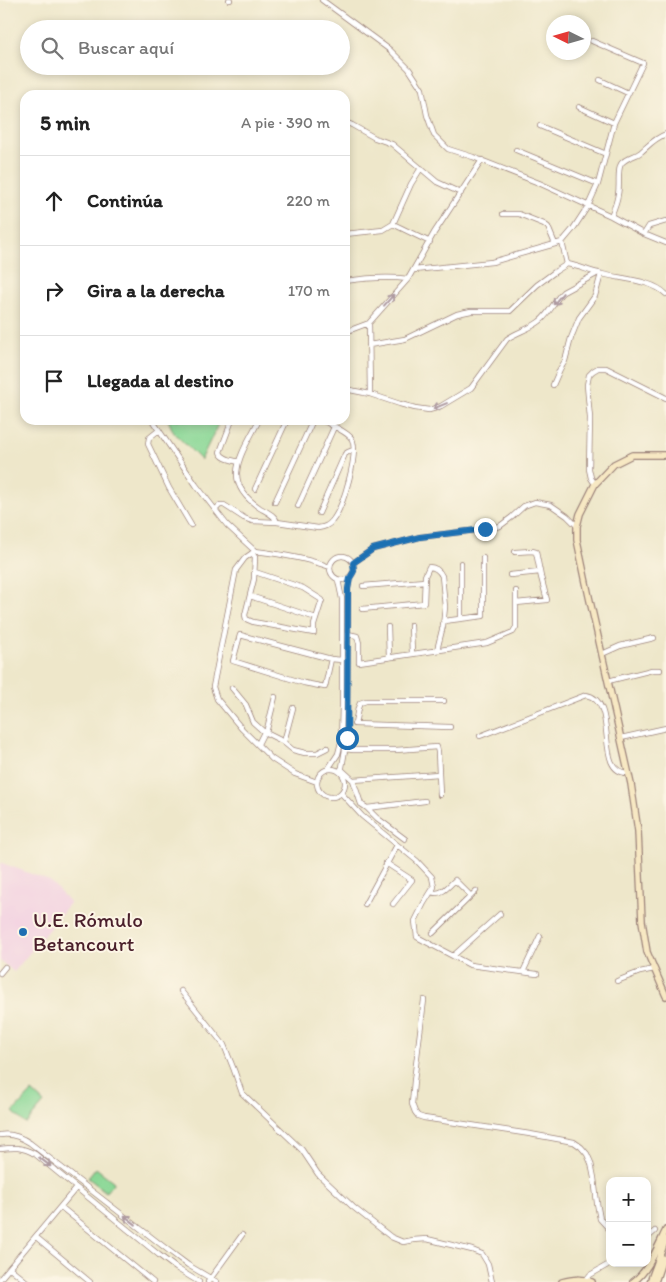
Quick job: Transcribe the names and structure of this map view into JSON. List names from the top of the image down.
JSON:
{
  "places": ["U.E. Rómulo Betancourt"],
  "north": "left",
  "page": {
    "search": "Buscar aquí",
    "heading": ["5 min", "A pie · 390 m"],
    "list": [
      ["Continúa", "220 m"],
      ["Gira a la derecha", "170 m"],
      "Llegada al destino"
    ],
    "map_buttons": ["+", "−"]
  }
}
